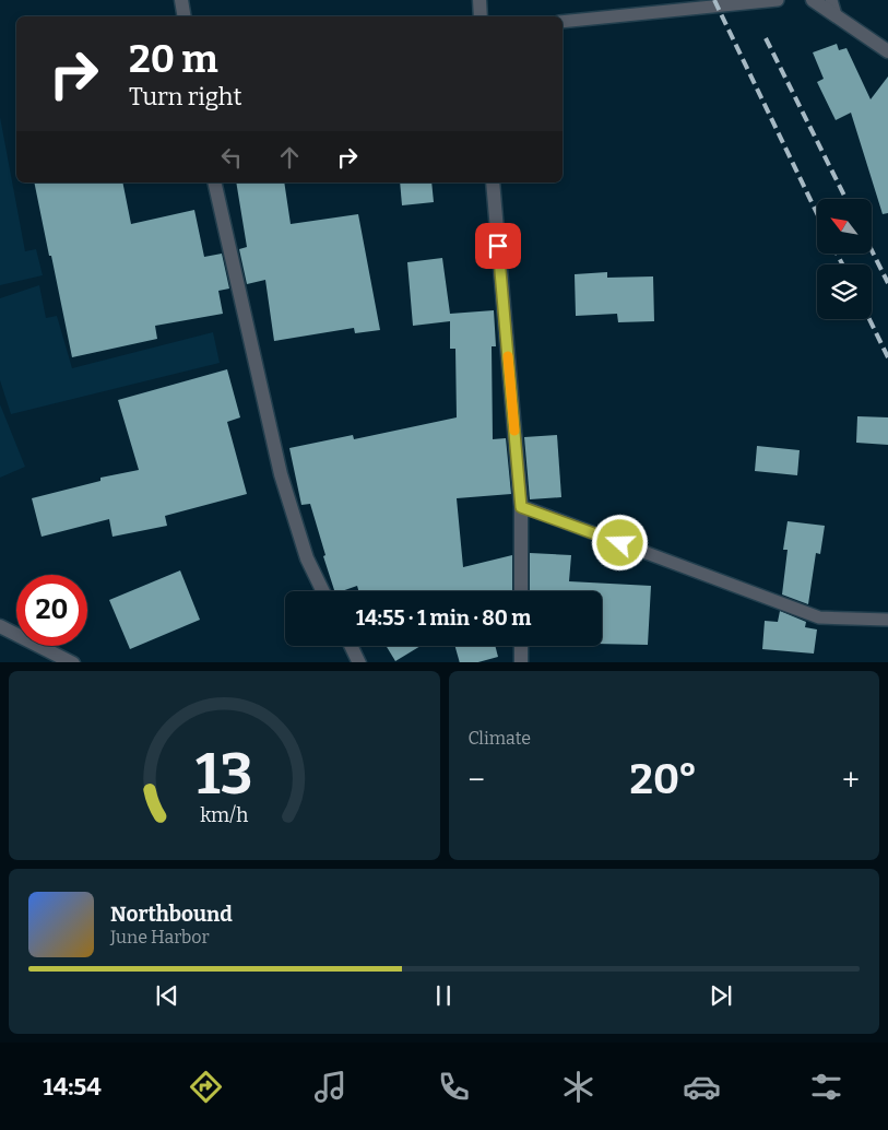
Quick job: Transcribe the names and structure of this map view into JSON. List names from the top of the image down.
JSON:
{
  "north": "top left",
  "page": {
    "turn": ["20 m", "Turn right"],
    "limit": "20",
    "trip": "14:55 · 1 min · 80 m",
    "tile": "Climate",
    "heat": ["−", "20°", "+"],
    "song": ["Northbound", "June Harbor"],
    "tabs": "14:54",
    "gauge": ["13", "km/h"]
  }
}
